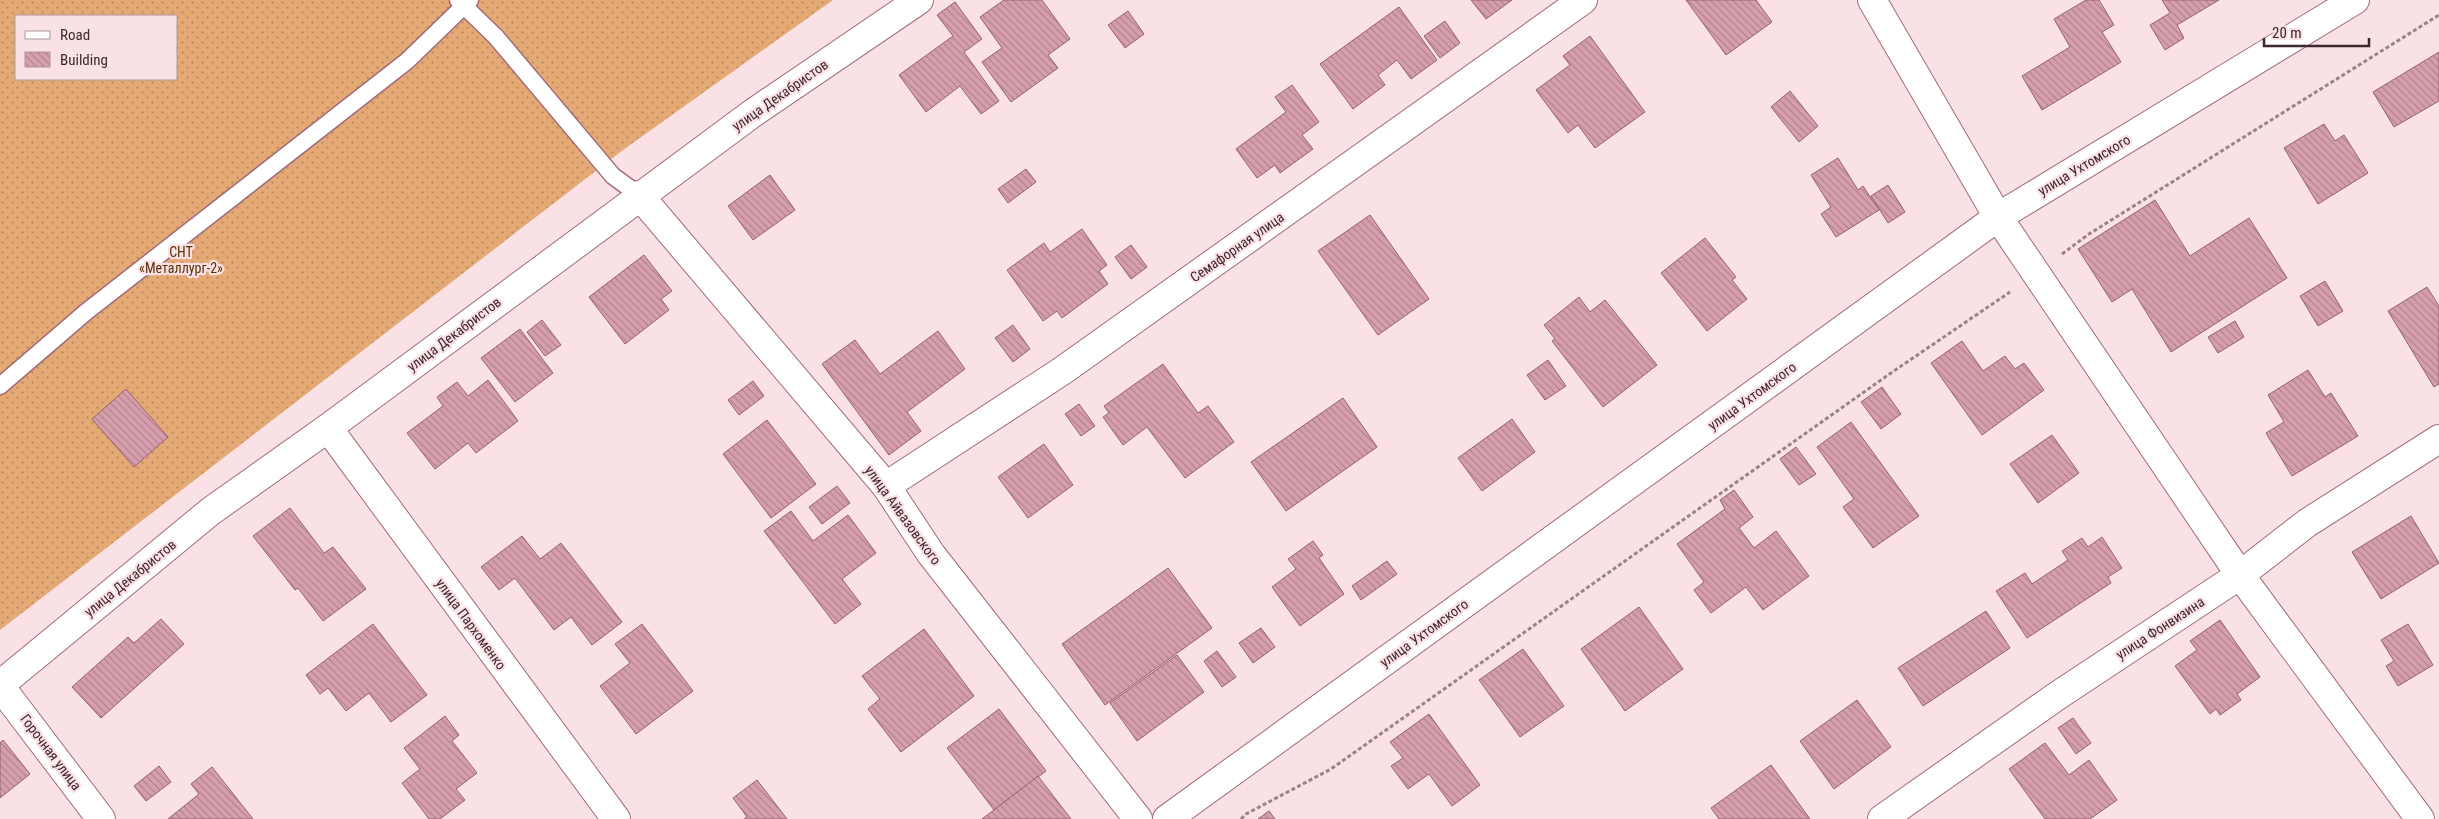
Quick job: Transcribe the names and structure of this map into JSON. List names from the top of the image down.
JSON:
{
  "streets": {
    "street": [
      "улица Декабристов",
      "улица Ухтомского",
      "Семафорная улица",
      "улица Айвазовского",
      "улица Пархоменко",
      "улица Фонвизина",
      "Горочная улица"
    ]
  },
  "crossings": [
    ["улица Декабристов", "улица Айвазовского"],
    ["улица Декабристов", "улица Пархоменко"],
    ["улица Декабристов", "Горочная улица"],
    ["Семафорная улица", "улица Айвазовского"]
  ],
  "parks": ["СНТ «Металлург-2»"],
  "legend": ["Road", "Building"],
  "scale_bar": "20 m"
}
